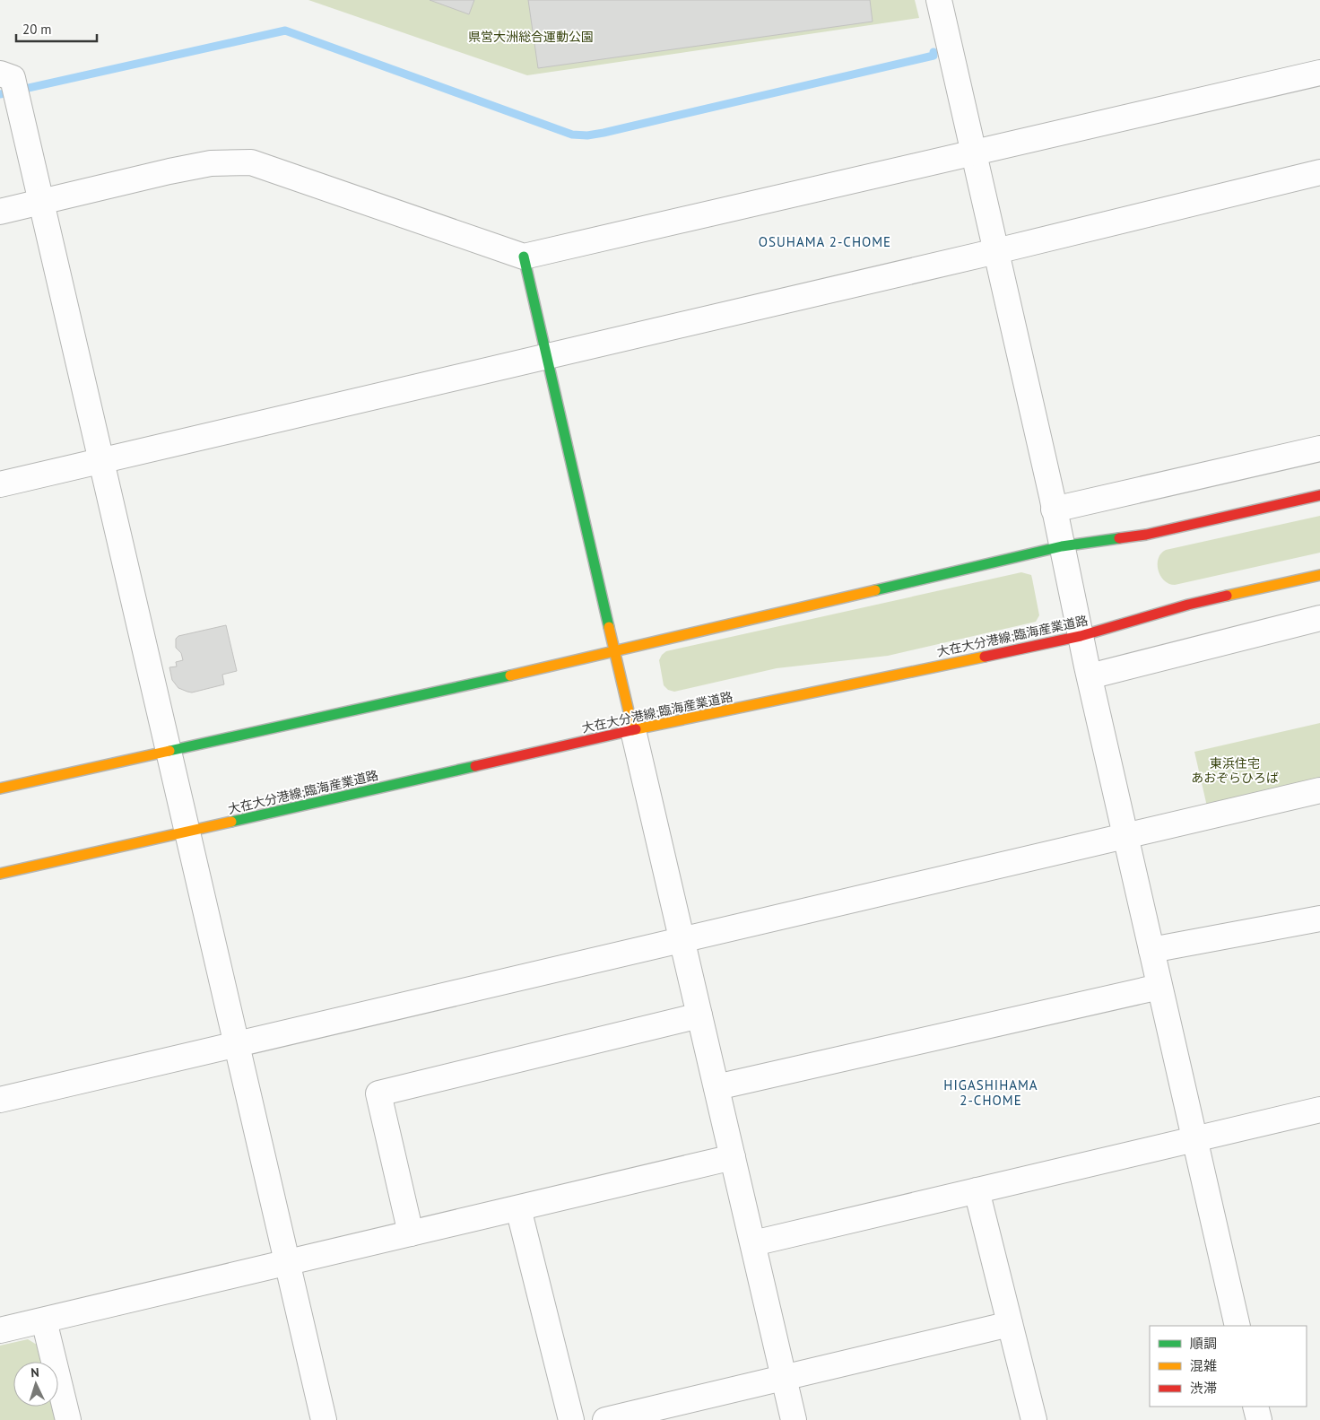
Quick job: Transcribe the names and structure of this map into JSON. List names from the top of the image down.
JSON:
{
  "streets": {
    "main road": ["大在大分港線;臨海産業道路"]
  },
  "districts": ["OSUHAMA 2-CHOME", "HIGASHIHAMA 2-CHOME"],
  "parks": ["県営大洲総合運動公園", "東浜住宅 あおぞらひろば"],
  "legend": ["順調", "混雑", "渋滞"],
  "scale_bar": "20 m",
  "north": "top"
}
